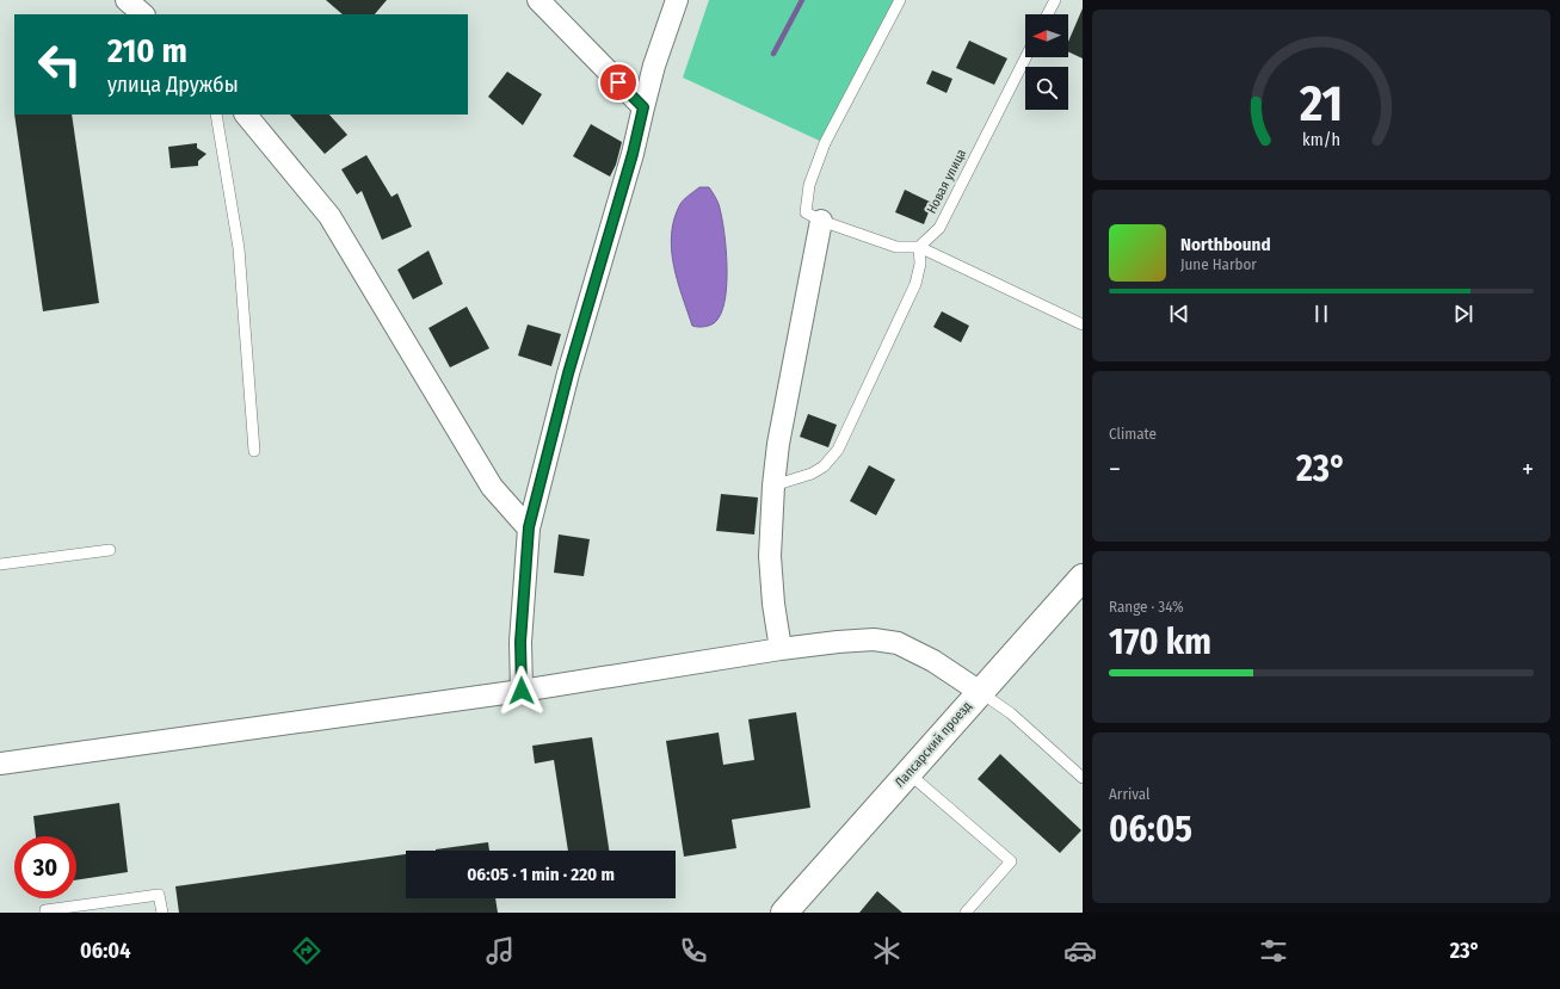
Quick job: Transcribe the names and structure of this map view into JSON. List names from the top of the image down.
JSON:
{
  "streets": {
    "street": ["Лапсарский проезд"],
    "lane": ["Новая улица"]
  },
  "north": "left",
  "page": {
    "turn": ["210 m", "улица Дружбы"],
    "song": ["Northbound", "June Harbor"],
    "tile": [
      "Climate",
      ["Range · 34%", "170 km"],
      ["Arrival", "06:05"]
    ],
    "heat": ["−", "23°", "+"],
    "limit": "30",
    "trip": "06:05 · 1 min · 220 m",
    "tabs": ["06:04", "23°"],
    "gauge": ["21", "km/h"]
  }
}
